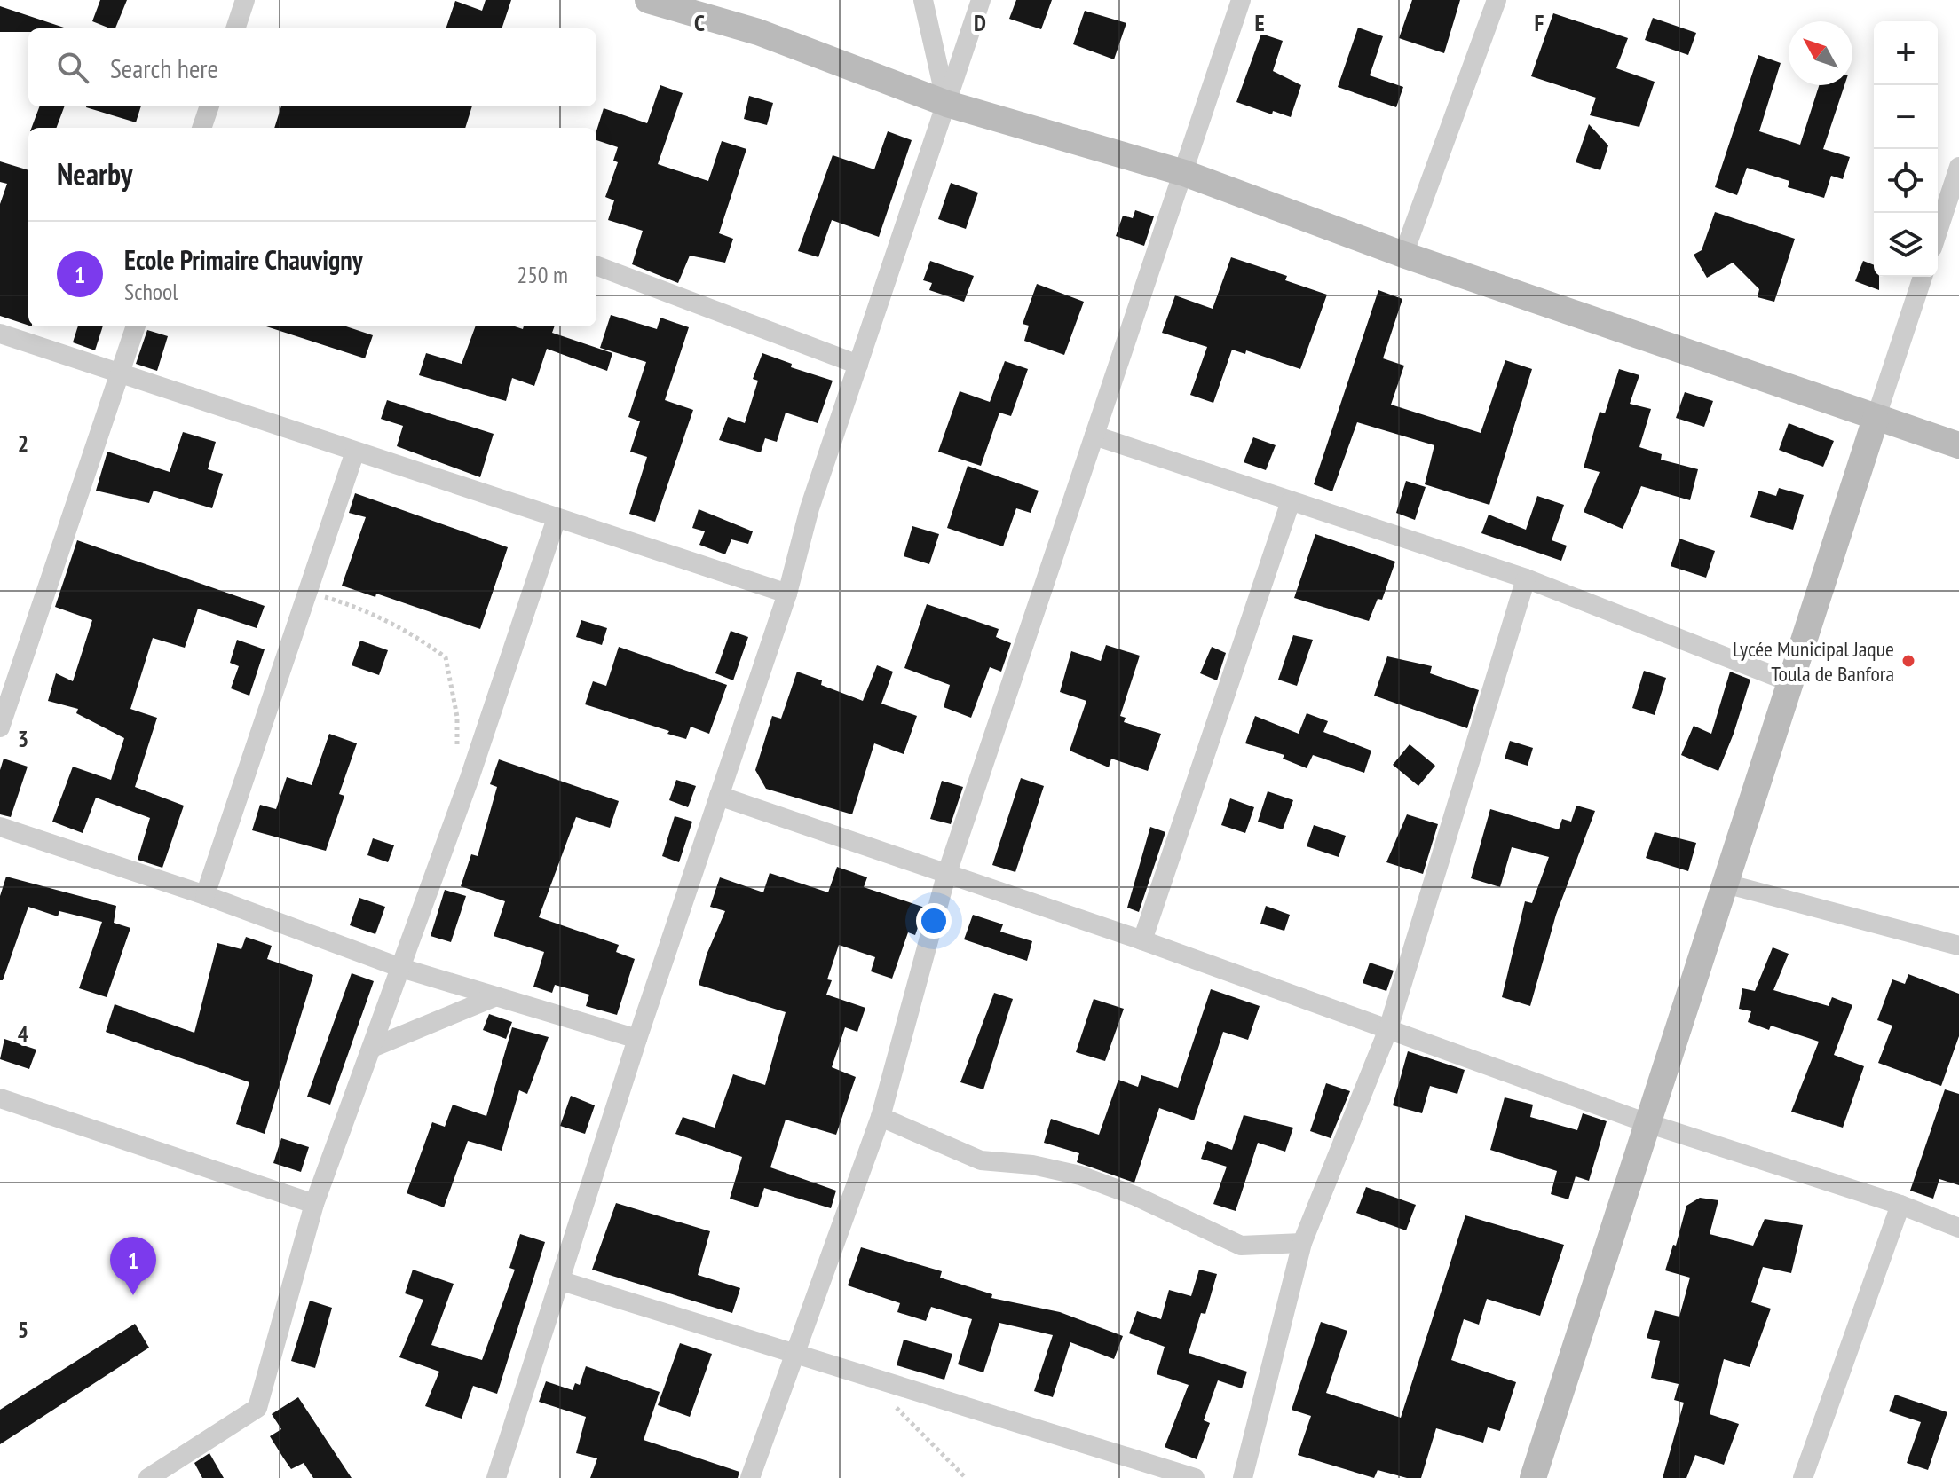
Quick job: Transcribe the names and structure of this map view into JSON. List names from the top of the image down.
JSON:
{
  "places": ["Lycée Municipal Jaque Toula de Banfora"],
  "north": "top left",
  "page": {
    "map_buttons": ["+", "−"],
    "search": "Search here",
    "heading": "Nearby",
    "list": [
      {
        "mark": "1",
        "name": "Ecole Primaire Chauvigny",
        "note": "School",
        "value": "250 m"
      }
    ],
    "pins": "1"
  },
  "grid": {
    "columns": [
      "C",
      "D",
      "E",
      "F"
    ],
    "rows": [
      "2",
      "3",
      "4",
      "5"
    ]
  }
}
